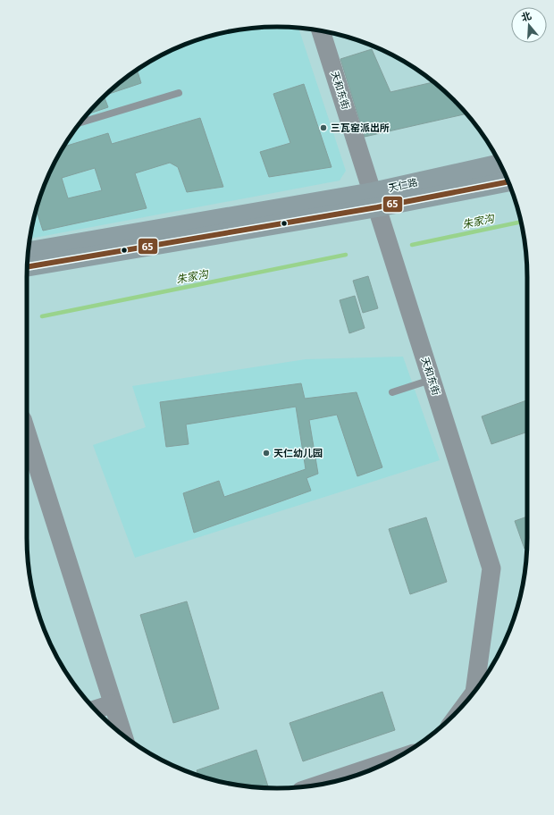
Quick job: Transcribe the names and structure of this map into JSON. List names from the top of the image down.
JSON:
{
  "streets": {
    "main road": ["天仁路"],
    "street": ["天和东街"]
  },
  "crossings": [
    ["天和东街", "天仁路"]
  ],
  "water": ["朱家沟"],
  "places": ["三瓦窑派出所", "天仁幼儿园"],
  "lines": ["transit line 65"],
  "north": "top"
}
